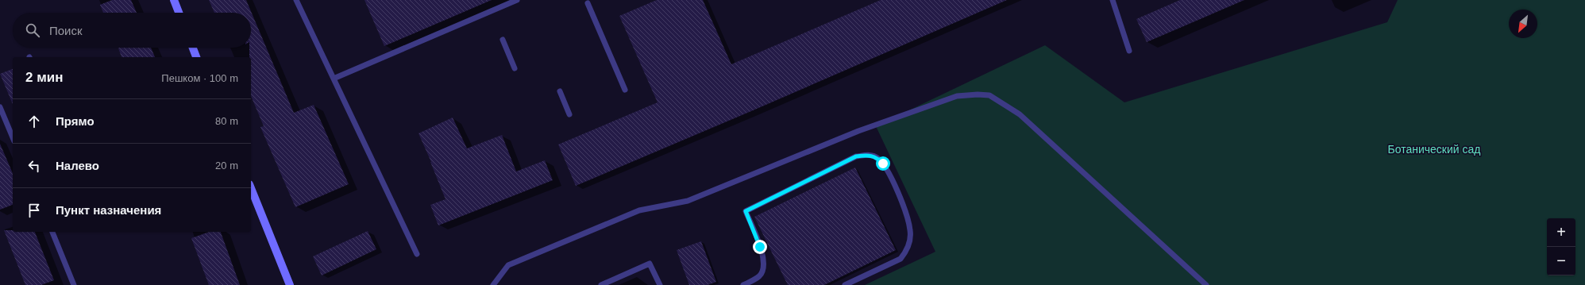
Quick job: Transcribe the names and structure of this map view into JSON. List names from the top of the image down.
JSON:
{
  "parks": ["Ботанический сад"],
  "north": "bottom left",
  "page": {
    "search": "Поиск",
    "heading": ["2 мин", "Пешком · 100 m"],
    "list": [
      ["Прямо", "80 m"],
      ["Налево", "20 m"],
      "Пункт назначения"
    ],
    "map_buttons": ["+", "−"]
  }
}
